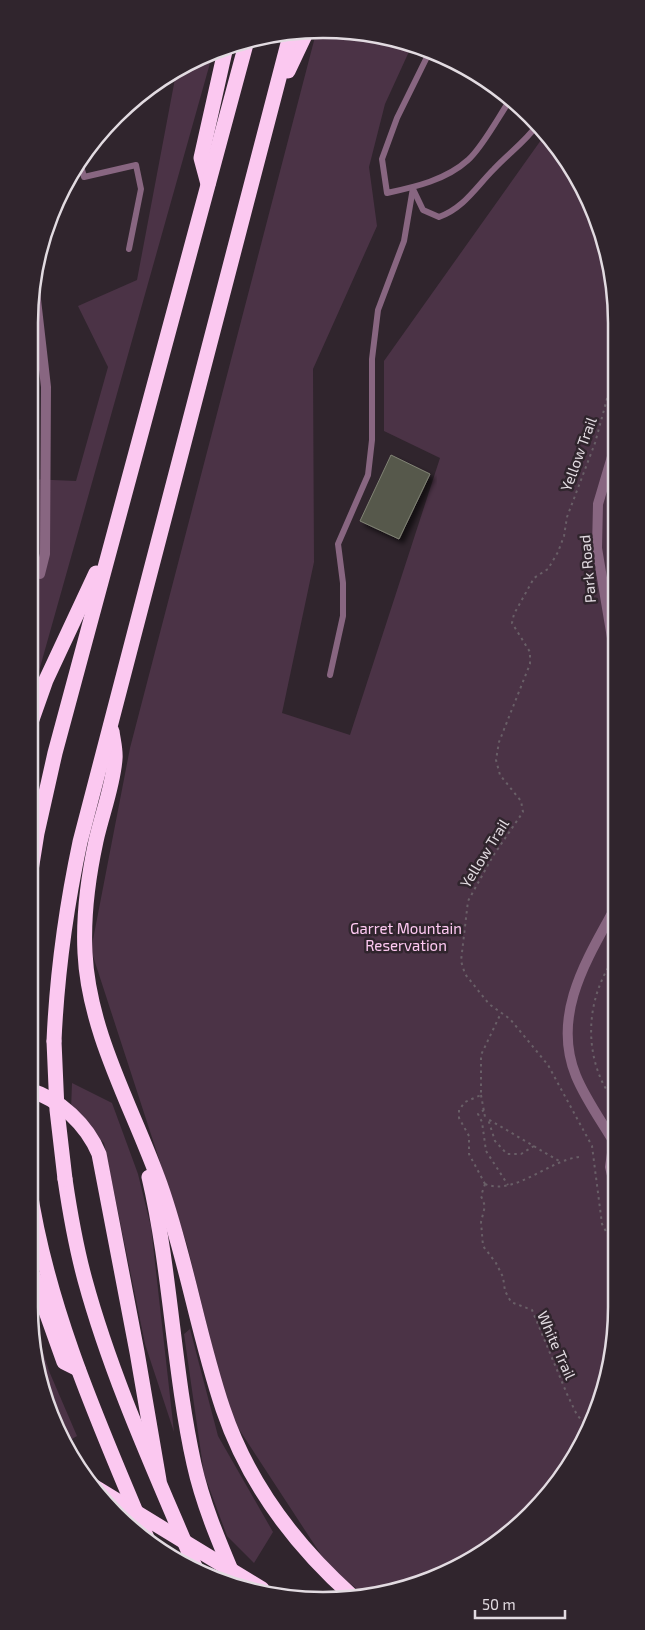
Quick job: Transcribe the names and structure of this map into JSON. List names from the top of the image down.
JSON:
{
  "streets": {
    "street": ["Park Road"],
    "path": ["Yellow Trail", "White Trail"]
  },
  "parks": ["Garret Mountain Reservation"],
  "scale_bar": "50 m"
}
